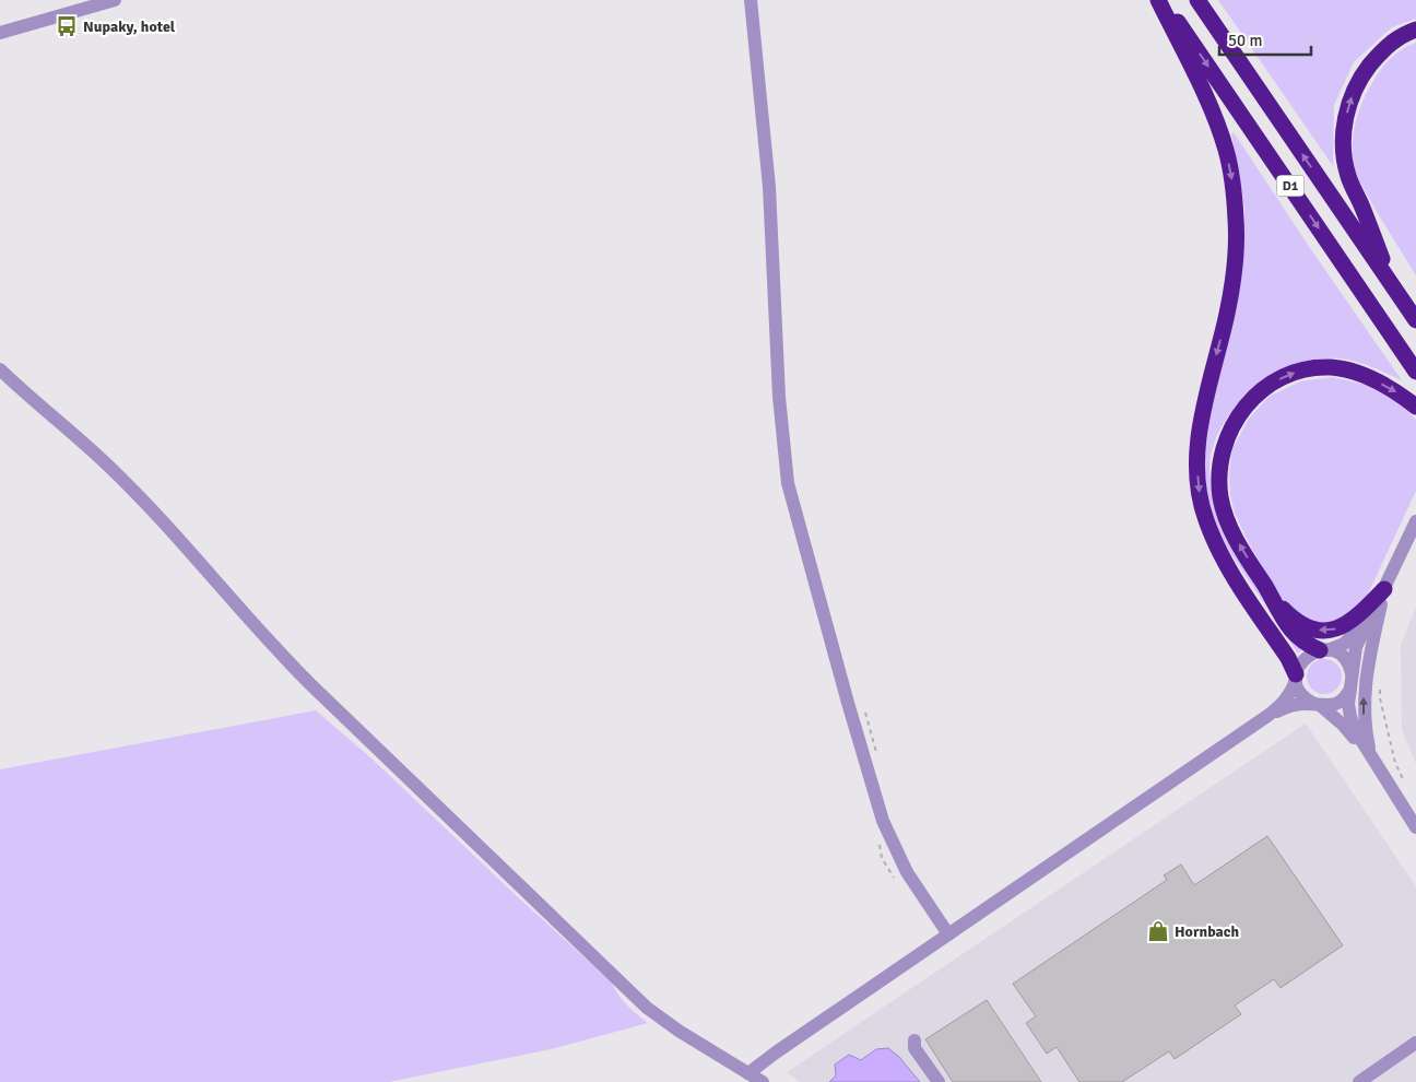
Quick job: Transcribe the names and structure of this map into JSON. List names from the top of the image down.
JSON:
{
  "streets": {
    "highway": ["D1"]
  },
  "places": {
    "bus stop": ["Nupaky, hotel"],
    "shop": ["Hornbach"]
  },
  "scale_bar": "50 m"
}
